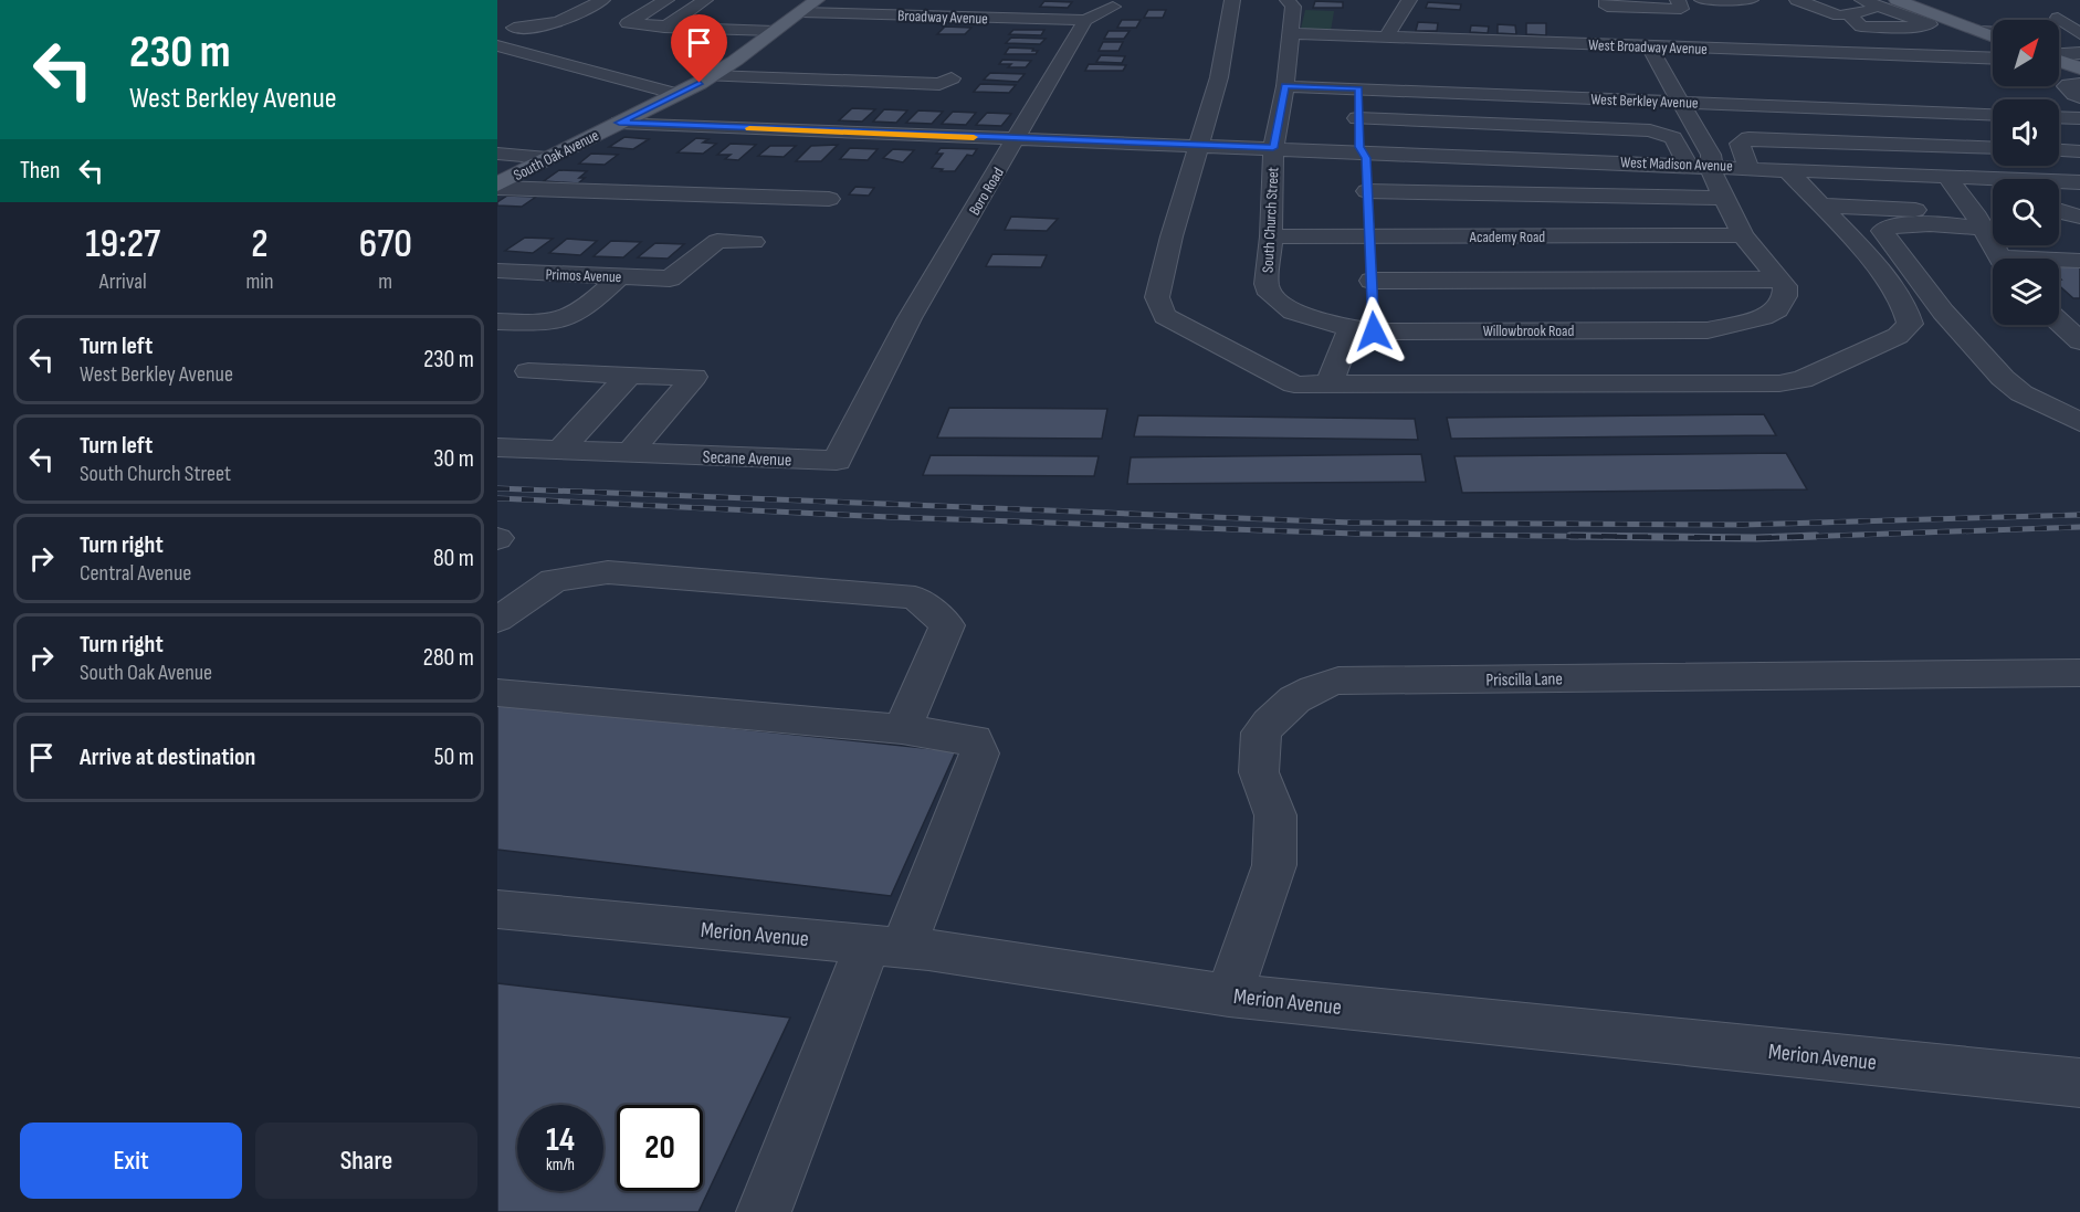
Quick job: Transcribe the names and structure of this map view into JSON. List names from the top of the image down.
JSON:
{
  "streets": {
    "main road": ["South Oak Avenue"],
    "street": [
      "Broadway Avenue",
      "West Broadway Avenue",
      "West Berkley Avenue",
      "West Madison Avenue",
      "Boro Road",
      "South Church Street",
      "Academy Road",
      "Primos Avenue",
      "Willowbrook Road",
      "Secane Avenue",
      "Priscilla Lane",
      "Merion Avenue"
    ]
  },
  "crossings": [
    ["Broadway Avenue", "South Oak Avenue"],
    ["Broadway Avenue", "Boro Road"],
    ["West Broadway Avenue", "South Church Street"],
    ["West Berkley Avenue", "South Church Street"],
    ["South Oak Avenue", "West Madison Avenue"],
    ["West Madison Avenue", "Boro Road"],
    ["West Madison Avenue", "South Church Street"],
    ["Boro Road", "Secane Avenue"],
    ["South Church Street", "Academy Road"],
    ["South Church Street", "Willowbrook Road"],
    ["Priscilla Lane", "Merion Avenue"]
  ],
  "north": "top right",
  "page": {
    "turn": ["230 m", "West Berkley Avenue"],
    "then": "Then",
    "eta": [
      "19:27",
      "Arrival",
      "2",
      "min",
      "670",
      "m"
    ],
    "list": [
      {
        "name": "Turn left",
        "note": "West Berkley Avenue",
        "value": "230 m"
      },
      {
        "name": "Turn left",
        "note": "South Church Street",
        "value": "30 m"
      },
      {
        "name": "Turn right",
        "note": "Central Avenue",
        "value": "80 m"
      },
      {
        "name": "Turn right",
        "note": "South Oak Avenue",
        "value": "280 m"
      },
      {
        "name": "Arrive at destination",
        "value": "50 m"
      }
    ],
    "speed": "14 km/h",
    "limit": "20",
    "buttons": ["Exit", "Share"]
  }
}
